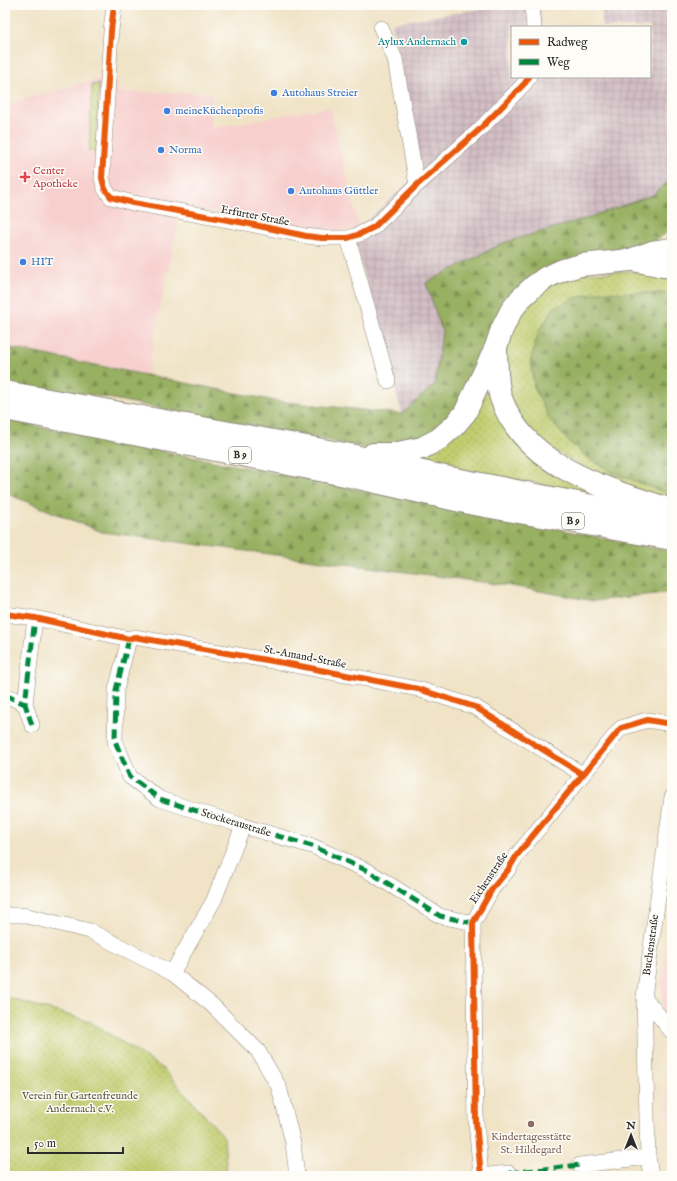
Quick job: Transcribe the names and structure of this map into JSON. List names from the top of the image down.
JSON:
{
  "streets": {
    "highway": ["B 9"],
    "street": [
      "Erfurter Straße",
      "St.-Amand-Straße",
      "Stockeraustraße",
      "Eichenstraße",
      "Buchenstraße"
    ]
  },
  "crossings": [
    ["St.-Amand-Straße", "Stockeraustraße"],
    ["St.-Amand-Straße", "Eichenstraße"],
    ["Stockeraustraße", "Eichenstraße"]
  ],
  "parks": ["Verein für Gartenfreunde Andernach e.V."],
  "places": {
    "other": [
      "Aylux Andernach",
      "Autohaus Streier",
      "meineKüchenprofis",
      "Norma",
      "Autohaus Güttler",
      "HIT",
      "Kindertagesstätte St. Hildegard"
    ],
    "health": ["Center Apotheke"]
  },
  "legend": ["Radweg", "Weg"],
  "scale_bar": "50 m",
  "north": "top"
}
